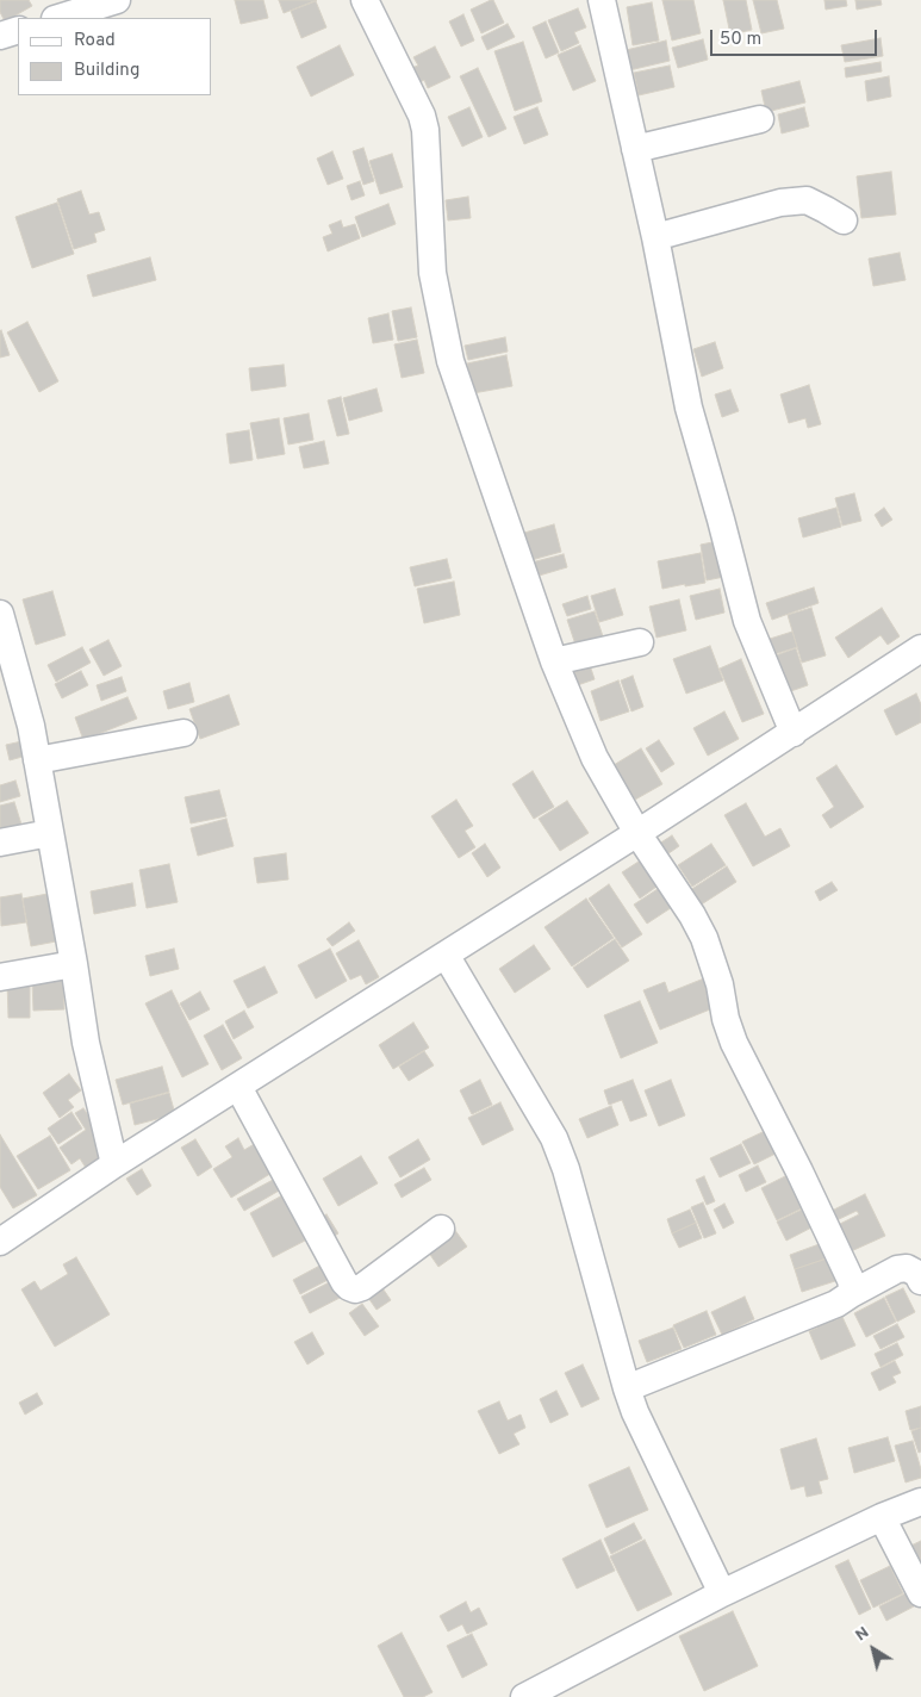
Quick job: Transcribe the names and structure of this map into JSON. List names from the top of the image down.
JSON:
{
  "legend": ["Road", "Building"],
  "scale_bar": "50 m",
  "north": "top left"
}
